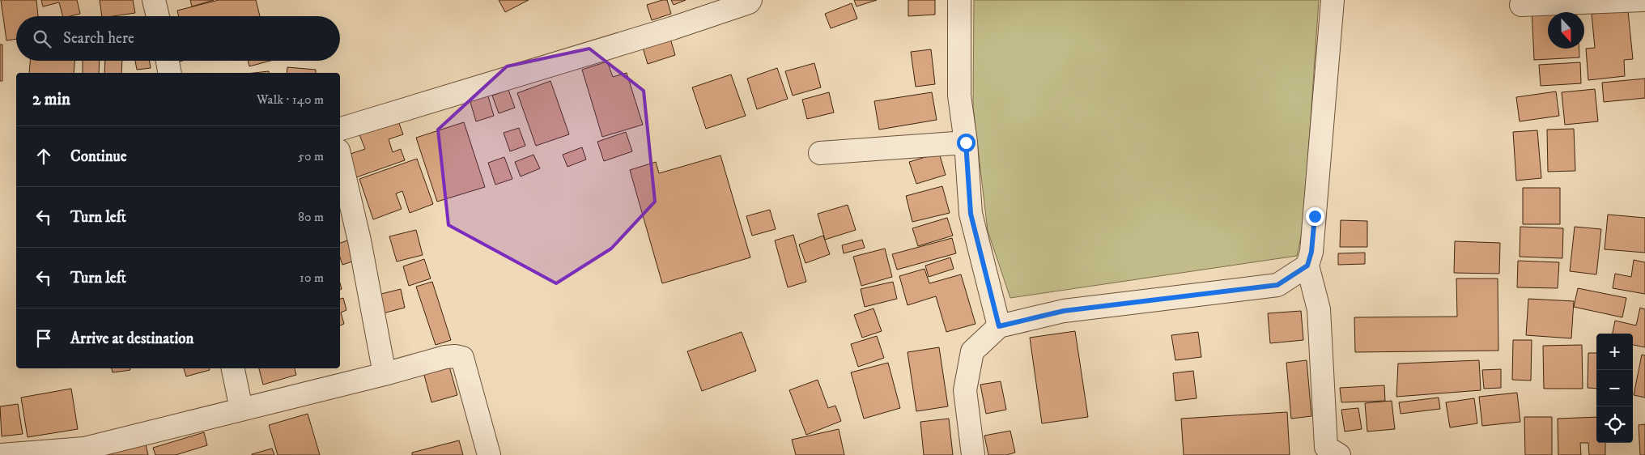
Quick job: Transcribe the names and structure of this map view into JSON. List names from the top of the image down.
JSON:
{
  "north": "bottom",
  "page": {
    "search": "Search here",
    "heading": ["2 min", "Walk · 140 m"],
    "list": [
      ["Continue", "50 m"],
      ["Turn left", "80 m"],
      ["Turn left", "10 m"],
      "Arrive at destination"
    ],
    "map_buttons": ["+", "−"]
  }
}
